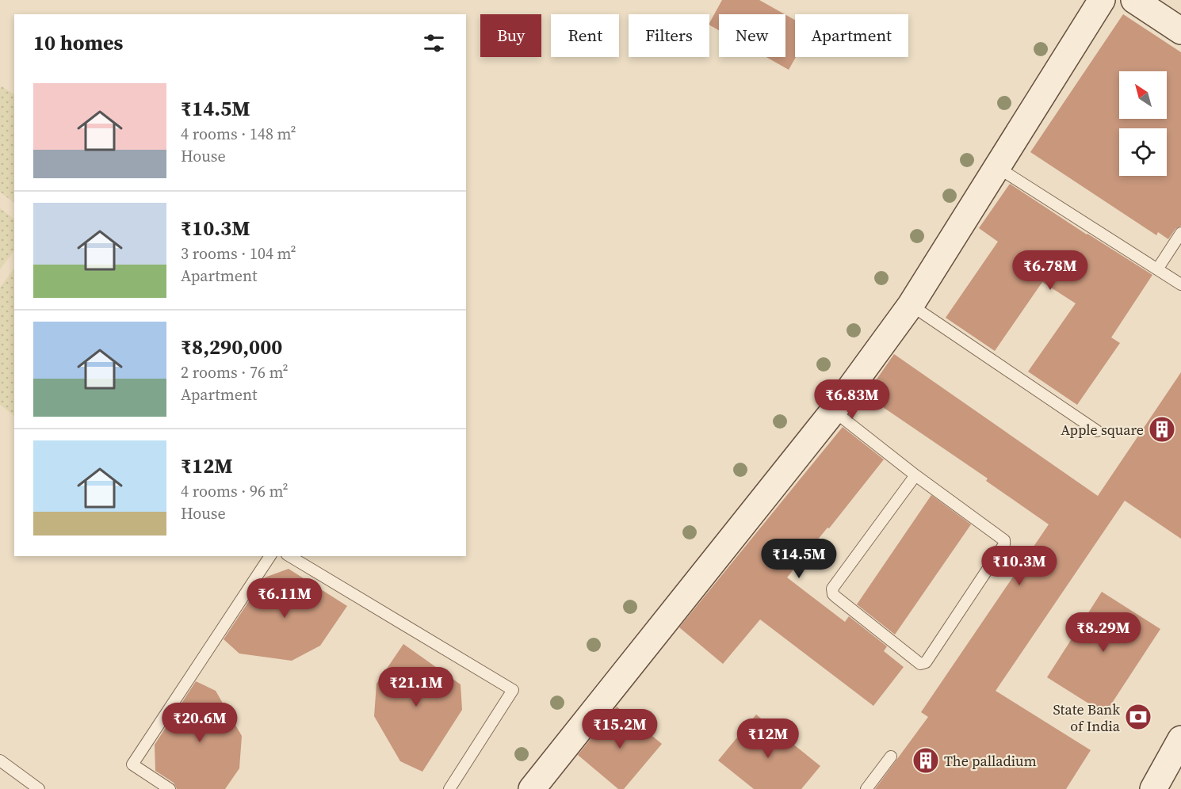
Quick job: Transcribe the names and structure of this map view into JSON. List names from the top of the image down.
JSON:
{
  "places": {
    "building": ["Apple square", "The palladium"],
    "bank": ["State Bank of India"]
  },
  "north": "top left",
  "page": {
    "chip": [
      "Buy",
      "Rent",
      "Filters",
      "New",
      "Apartment"
    ],
    "heading": "10 homes",
    "list": [
      {
        "name": "₹14.5M",
        "note": "4 rooms · 148 m² · House"
      },
      {
        "name": "₹10.3M",
        "note": "3 rooms · 104 m² · Apartment"
      },
      {
        "name": "₹8,290,000",
        "note": "2 rooms · 76 m² · Apartment"
      },
      {
        "name": "₹12M",
        "note": "4 rooms · 96 m² · House"
      }
    ],
    "price": [
      "₹6.78M",
      "₹6.83M",
      "₹14.5M",
      "₹10.3M",
      "₹6.11M",
      "₹8.29M",
      "₹21.1M",
      "₹20.6M",
      "₹15.2M",
      "₹12M"
    ]
  }
}
